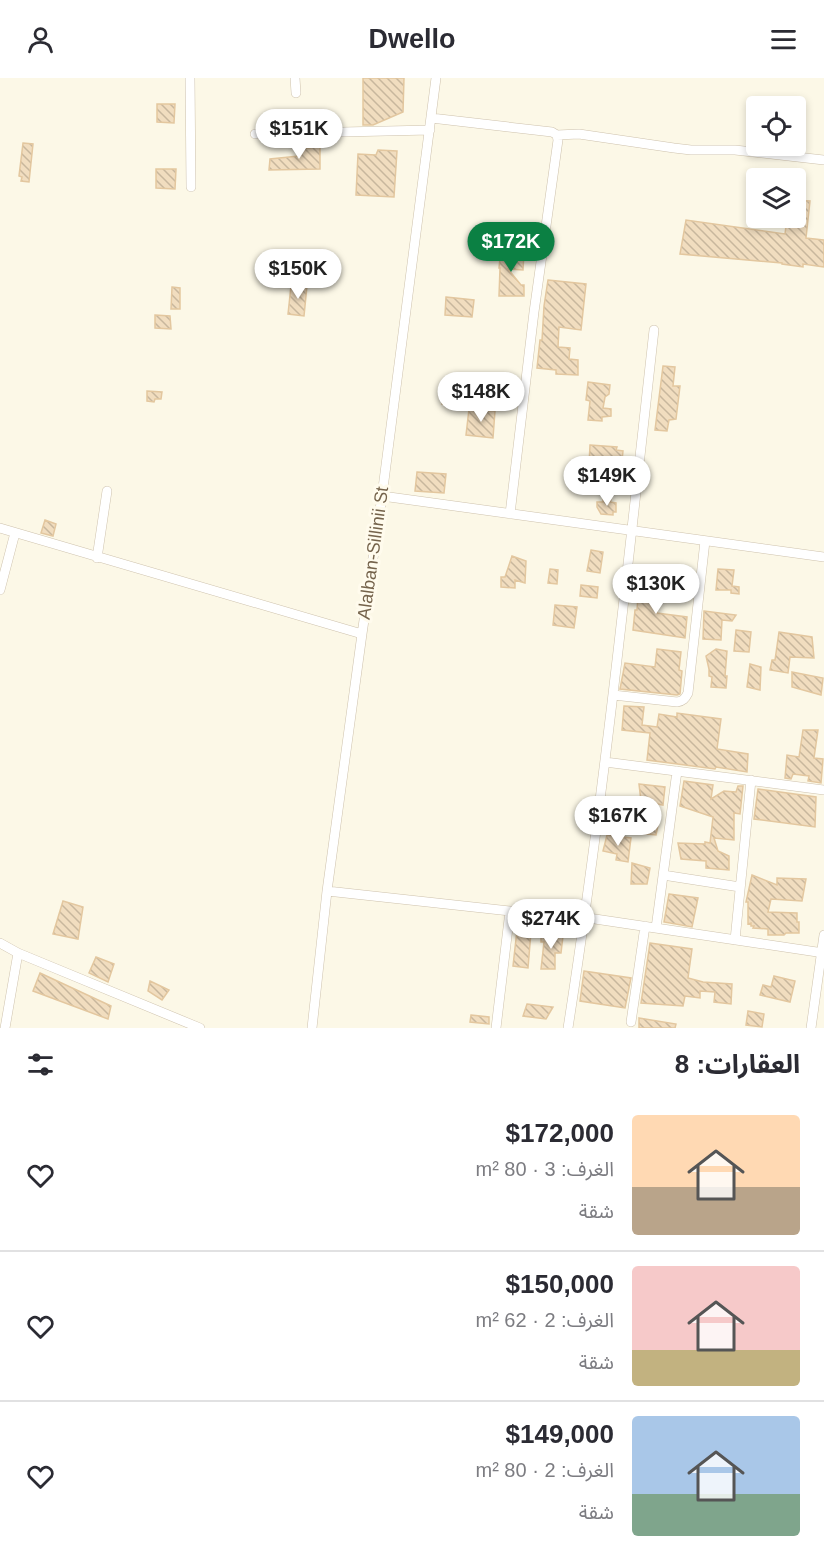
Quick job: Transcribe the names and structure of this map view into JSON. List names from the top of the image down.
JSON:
{
  "streets": {
    "street": ["Alalban-Sillinii St"]
  },
  "page": {
    "header": "Dwello",
    "price": [
      "$151K",
      "$172K",
      "$150K",
      "$148K",
      "$149K",
      "$130K",
      "$167K",
      "$274K"
    ],
    "heading": "العقارات: 8",
    "list": [
      {
        "name": "$172,000",
        "note": "الغرف: 3 · 80 m² · شقة"
      },
      {
        "name": "$150,000",
        "note": "الغرف: 2 · 62 m² · شقة"
      },
      {
        "name": "$149,000",
        "note": "الغرف: 2 · 80 m² · شقة"
      }
    ]
  }
}
